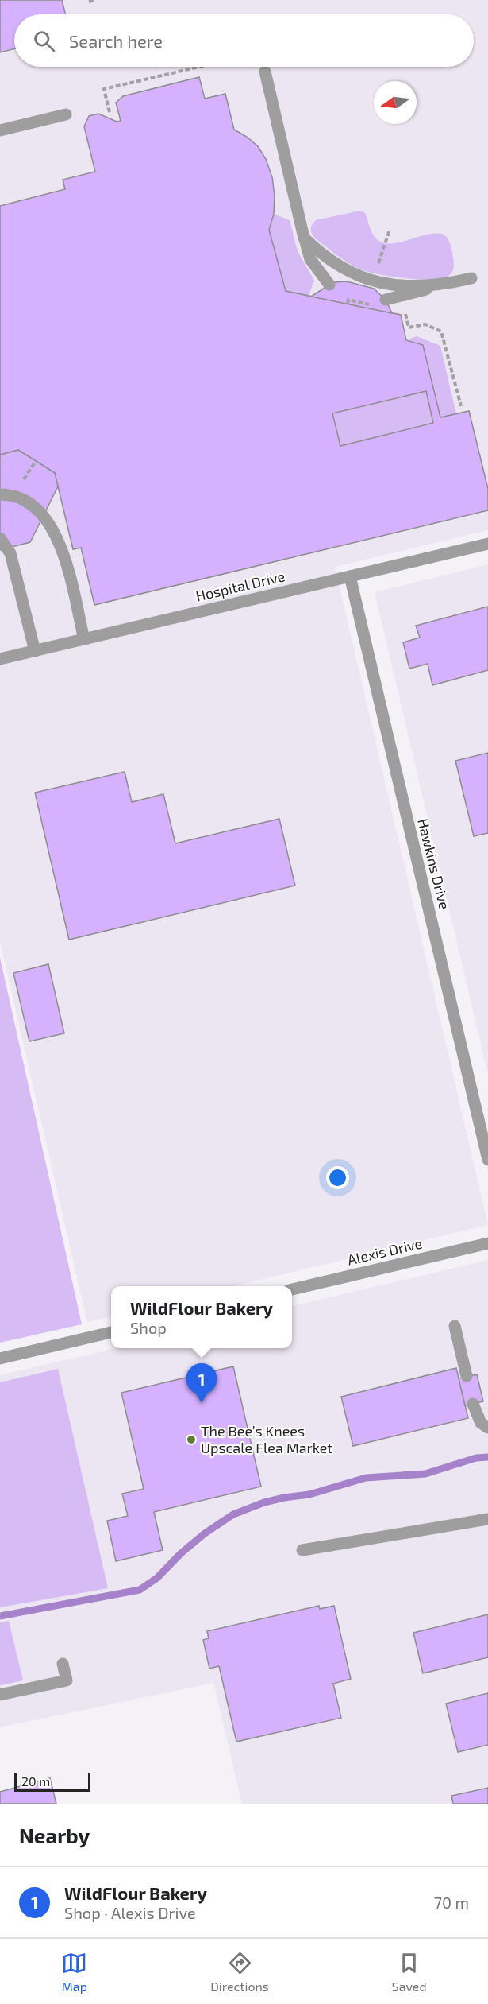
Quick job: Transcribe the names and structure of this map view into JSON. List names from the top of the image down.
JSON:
{
  "streets": {
    "street": ["Hospital Drive", "Hawkins Drive", "Alexis Drive"]
  },
  "crossings": [
    ["Hospital Drive", "Hawkins Drive"]
  ],
  "places": ["The Bee’s Knees Upscale Flea Market"],
  "scale_bar": "20 m",
  "north": "left",
  "page": {
    "search": "Search here",
    "popup": ["WildFlour Bakery", "Shop"],
    "pins": "1",
    "scale": "20 m",
    "heading": "Nearby",
    "list": [
      {
        "mark": "1",
        "name": "WildFlour Bakery",
        "note": "Shop · Alexis Drive",
        "value": "70 m"
      }
    ],
    "nav": ["Map", "Directions", "Saved"]
  }
}
